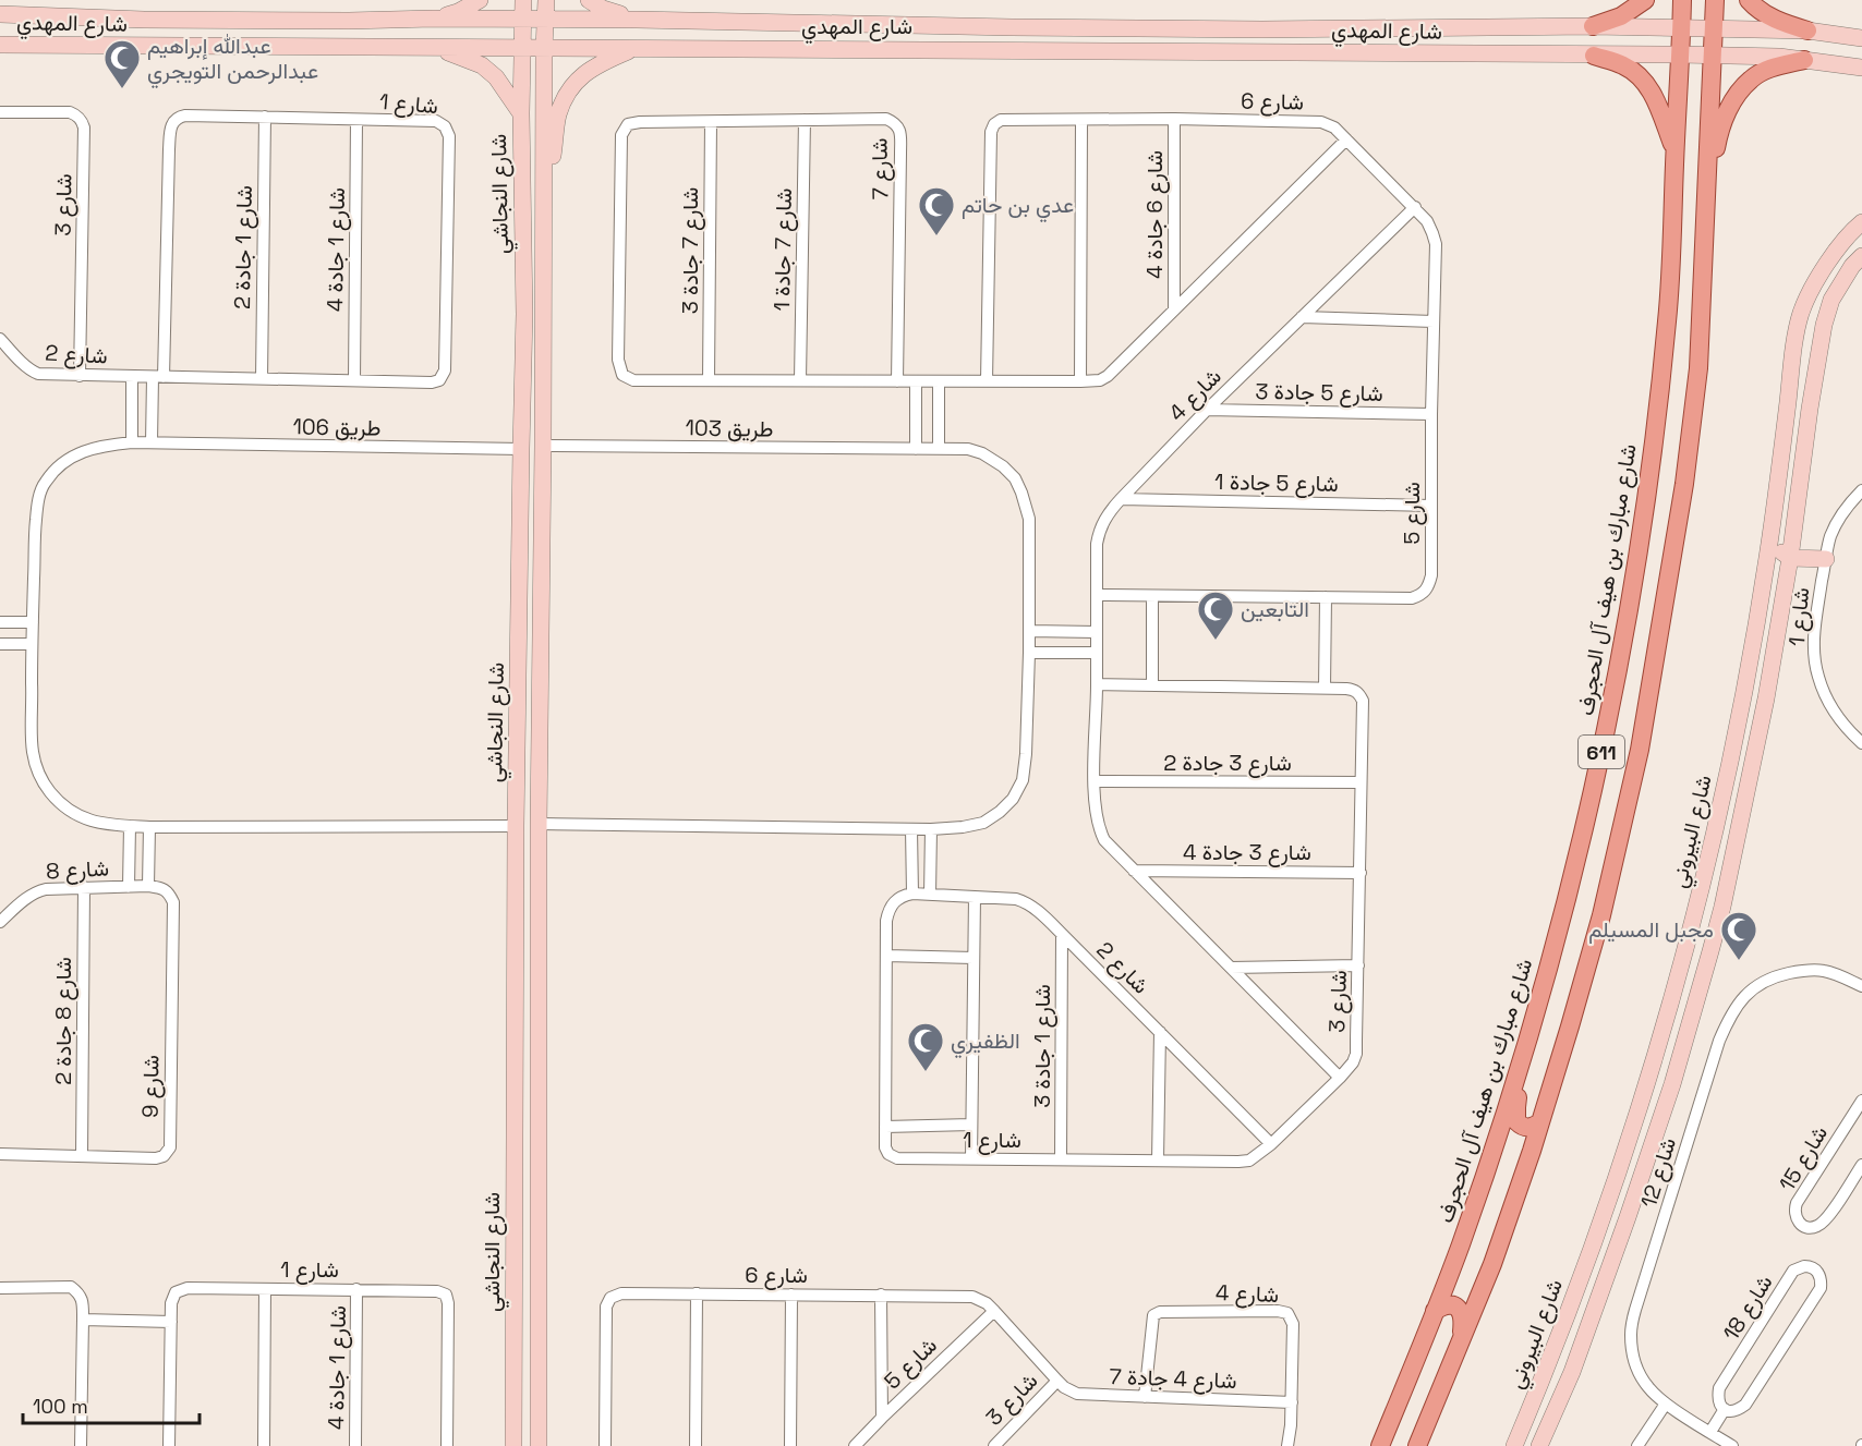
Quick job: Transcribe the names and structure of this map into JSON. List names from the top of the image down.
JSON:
{
  "streets": {
    "main road": [
      "شارع المهدي",
      "شارع النجاشي",
      "شارع مبارك بن هيف آل الحجرف",
      "611",
      "شارع البيروني"
    ],
    "street": [
      "شارع 6",
      "شارع 1",
      "شارع 7",
      "شارع 3",
      "شارع 6 جادة 4",
      "شارع 1 جادة 2",
      "شارع 1 جادة 4",
      "شارع 7 جادة 1",
      "شارع 7 جادة 3",
      "شارع 2",
      "شارع 5 جادة 3",
      "شارع 4",
      "طريق 106",
      "طريق 103",
      "شارع 5 جادة 1",
      "شارع 5",
      "شارع 3 جادة 2",
      "شارع 3 جادة 4",
      "شارع 8",
      "شارع 8 جادة 2",
      "شارع 1 جادة 3",
      "شارع 9",
      "شارع 15",
      "شارع 12",
      "شارع 18",
      "شارع 4 جادة 7"
    ]
  },
  "crossings": [
    ["شارع المهدي", "شارع النجاشي"],
    ["شارع المهدي", "شارع مبارك بن هيف آل الحجرف"],
    ["شارع المهدي", "611"],
    ["شارع 6", "شارع 3"],
    ["شارع 6", "شارع 6 جادة 4"],
    ["شارع 6", "شارع 5"],
    ["شارع 6", "شارع 4 جادة 7"],
    ["شارع 1", "شارع 3"],
    ["شارع 1", "شارع 1 جادة 2"],
    ["شارع 1", "شارع 1 جادة 4"],
    ["شارع 1", "شارع 2"],
    ["شارع 1", "شارع 1 جادة 3"],
    ["شارع 7", "شارع 7 جادة 1"],
    ["شارع 7", "شارع 7 جادة 3"],
    ["شارع النجاشي", "طريق 106"],
    ["شارع النجاشي", "طريق 103"],
    ["شارع 3", "شارع 2"],
    ["شارع 3", "شارع 4"],
    ["شارع 3", "شارع 3 جادة 2"],
    ["شارع 3", "شارع 3 جادة 4"],
    ["شارع 3", "شارع 4 جادة 7"],
    ["شارع 2", "شارع 1 جادة 3"],
    ["شارع 5 جادة 3", "شارع 4"],
    ["شارع 5 جادة 3", "شارع 5"],
    ["شارع 4", "شارع 5 جادة 1"],
    ["شارع 4", "شارع 5"],
    ["شارع 4", "شارع 4 جادة 7"],
    ["شارع 5 جادة 1", "شارع 5"],
    ["شارع 8", "شارع 8 جادة 2"],
    ["شارع 8 جادة 2", "شارع 9"],
    ["شارع 12", "شارع 18"]
  ],
  "places": {
    "mosque": [
      "عبدالله إبراهيم عبدالرحمن التويجري",
      "عدي بن حاتم",
      "التابعين",
      "مجبل المسيلم",
      "الظفيري"
    ]
  },
  "scale_bar": "100 m"
}
